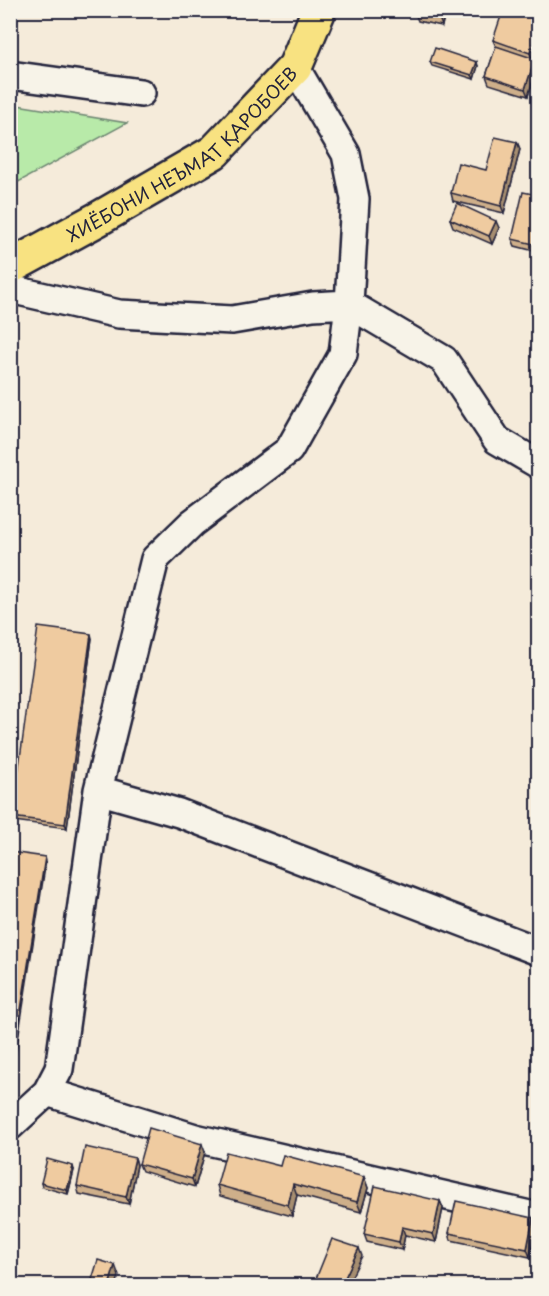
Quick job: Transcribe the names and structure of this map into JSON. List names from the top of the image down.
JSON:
{
  "streets": {
    "highway": ["ХИЁБОНИ НЕЪМАТ ҚАРОБОЕВ"]
  }
}
